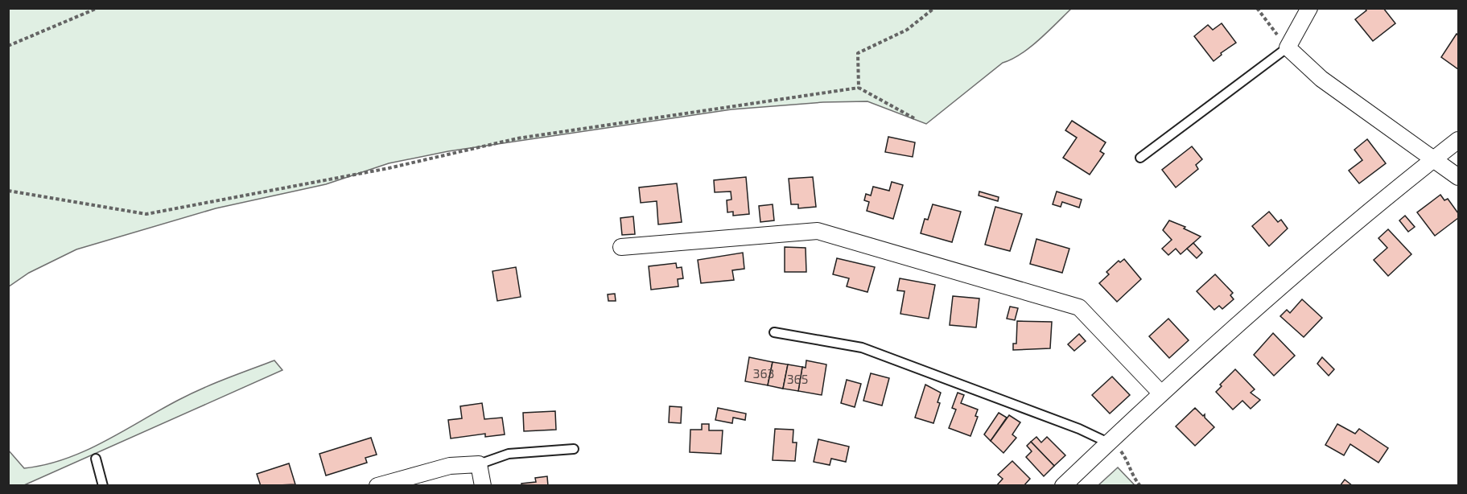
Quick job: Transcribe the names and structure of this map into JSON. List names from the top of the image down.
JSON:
{
  "house_numbers": ["363", "365"]
}
